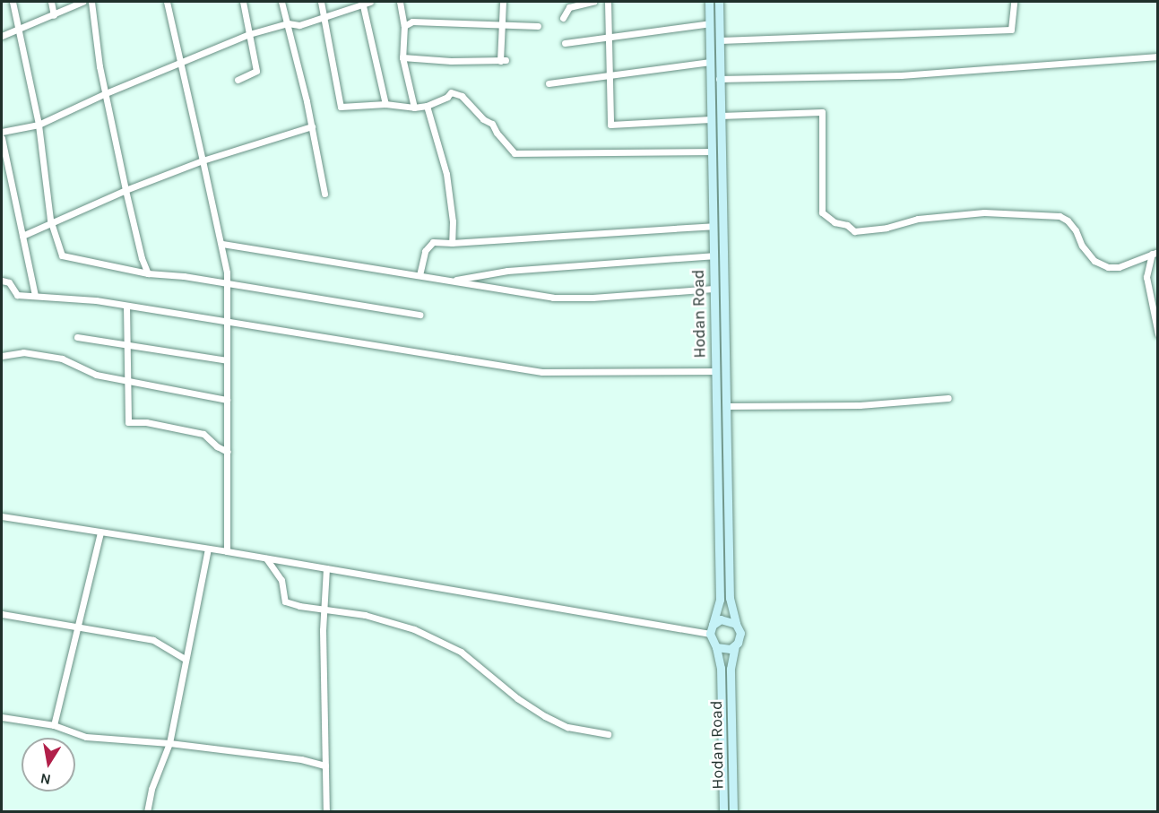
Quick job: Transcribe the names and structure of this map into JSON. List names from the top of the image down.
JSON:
{
  "streets": {
    "main road": ["Hodan Road"]
  },
  "north": "bottom"
}
